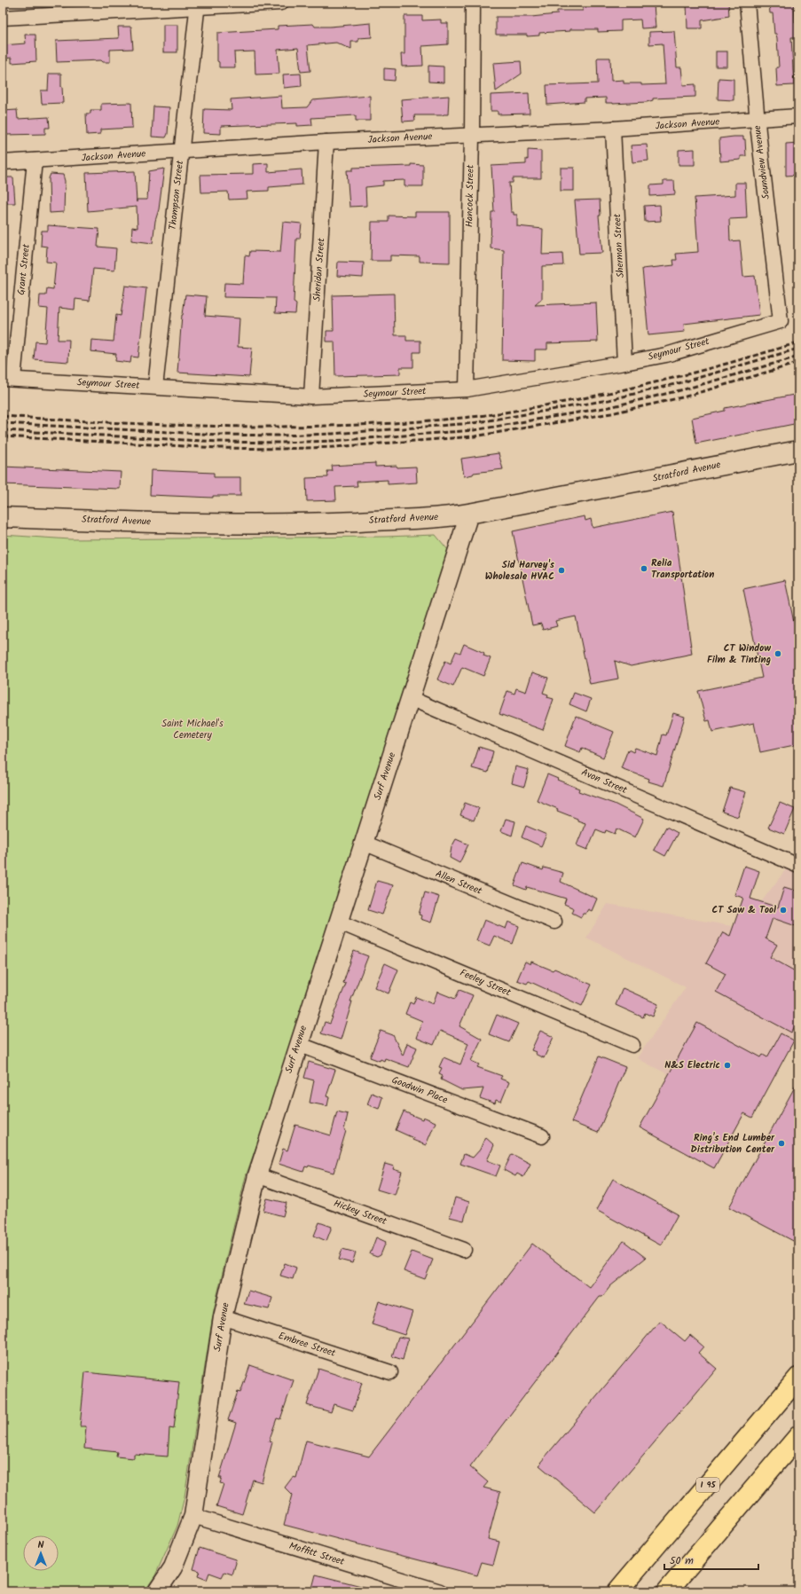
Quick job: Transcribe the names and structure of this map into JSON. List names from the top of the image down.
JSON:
{
  "streets": {
    "highway": ["I 95"],
    "main road": ["Stratford Avenue"],
    "street": [
      "Jackson Avenue",
      "Soundview Avenue",
      "Thompson Street",
      "Hancock Street",
      "Sherman Street",
      "Grant Street",
      "Sheridan Street",
      "Seymour Street",
      "Surf Avenue",
      "Avon Street",
      "Allen Street",
      "Feeley Street",
      "Goodwin Place",
      "Hickey Street",
      "Embree Street",
      "Moffitt Street"
    ]
  },
  "crossings": [
    ["Jackson Avenue", "Soundview Avenue"],
    ["Jackson Avenue", "Thompson Street"],
    ["Jackson Avenue", "Hancock Street"],
    ["Jackson Avenue", "Sherman Street"],
    ["Jackson Avenue", "Grant Street"],
    ["Jackson Avenue", "Sheridan Street"],
    ["Soundview Avenue", "Seymour Street"],
    ["Thompson Street", "Seymour Street"],
    ["Hancock Street", "Seymour Street"],
    ["Sherman Street", "Seymour Street"],
    ["Grant Street", "Seymour Street"],
    ["Sheridan Street", "Seymour Street"],
    ["Stratford Avenue", "Surf Avenue"],
    ["Surf Avenue", "Avon Street"],
    ["Surf Avenue", "Allen Street"],
    ["Surf Avenue", "Feeley Street"],
    ["Surf Avenue", "Goodwin Place"],
    ["Surf Avenue", "Hickey Street"],
    ["Surf Avenue", "Embree Street"],
    ["Surf Avenue", "Moffitt Street"]
  ],
  "parks": ["Saint Michael's Cemetery"],
  "places": [
    "Relia Transportation",
    "Sid Harvey's Wholesale HVAC",
    "CT Window Film & Tinting",
    "CT Saw & Tool",
    "N&S Electric",
    "Ring's End Lumber Distribution Center"
  ],
  "scale_bar": "50 m",
  "north": "top"
}
